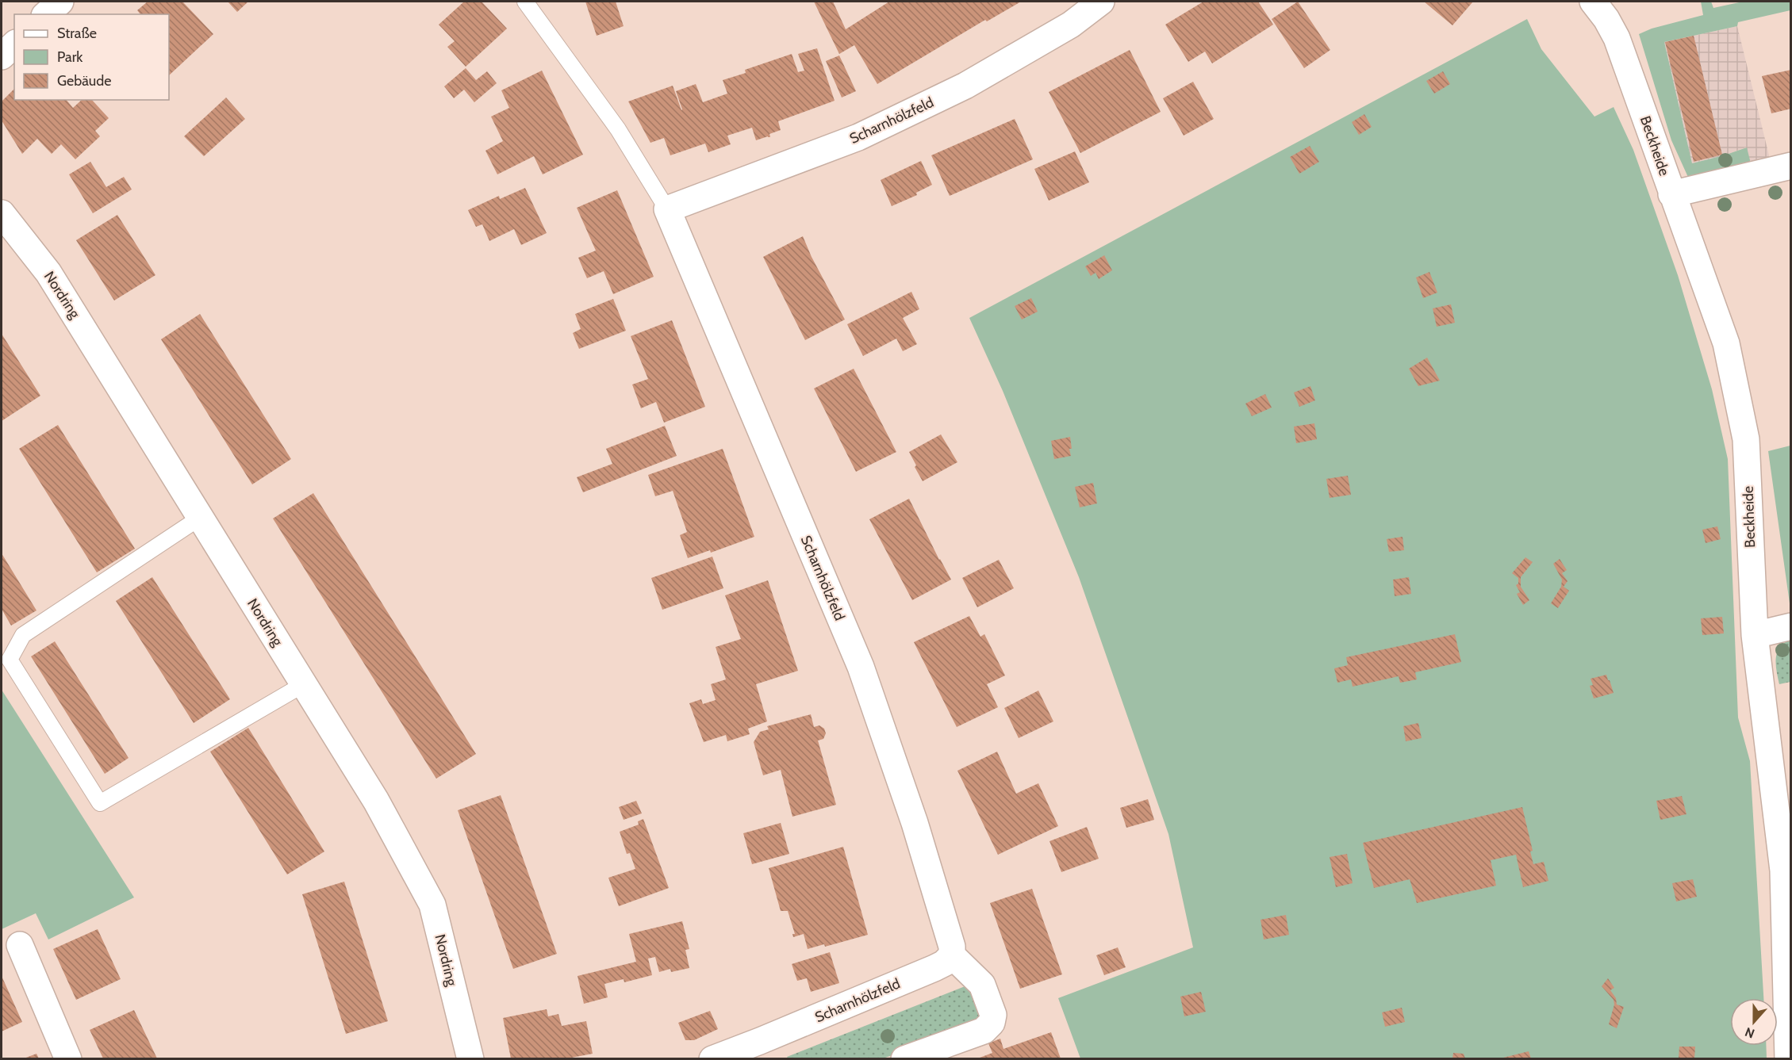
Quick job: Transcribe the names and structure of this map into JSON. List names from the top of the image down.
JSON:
{
  "streets": {
    "street": ["Scharnhölzfeld", "Beckheide", "Nordring"]
  },
  "legend": ["Straße", "Park", "Gebäude"],
  "north": "bottom"
}
